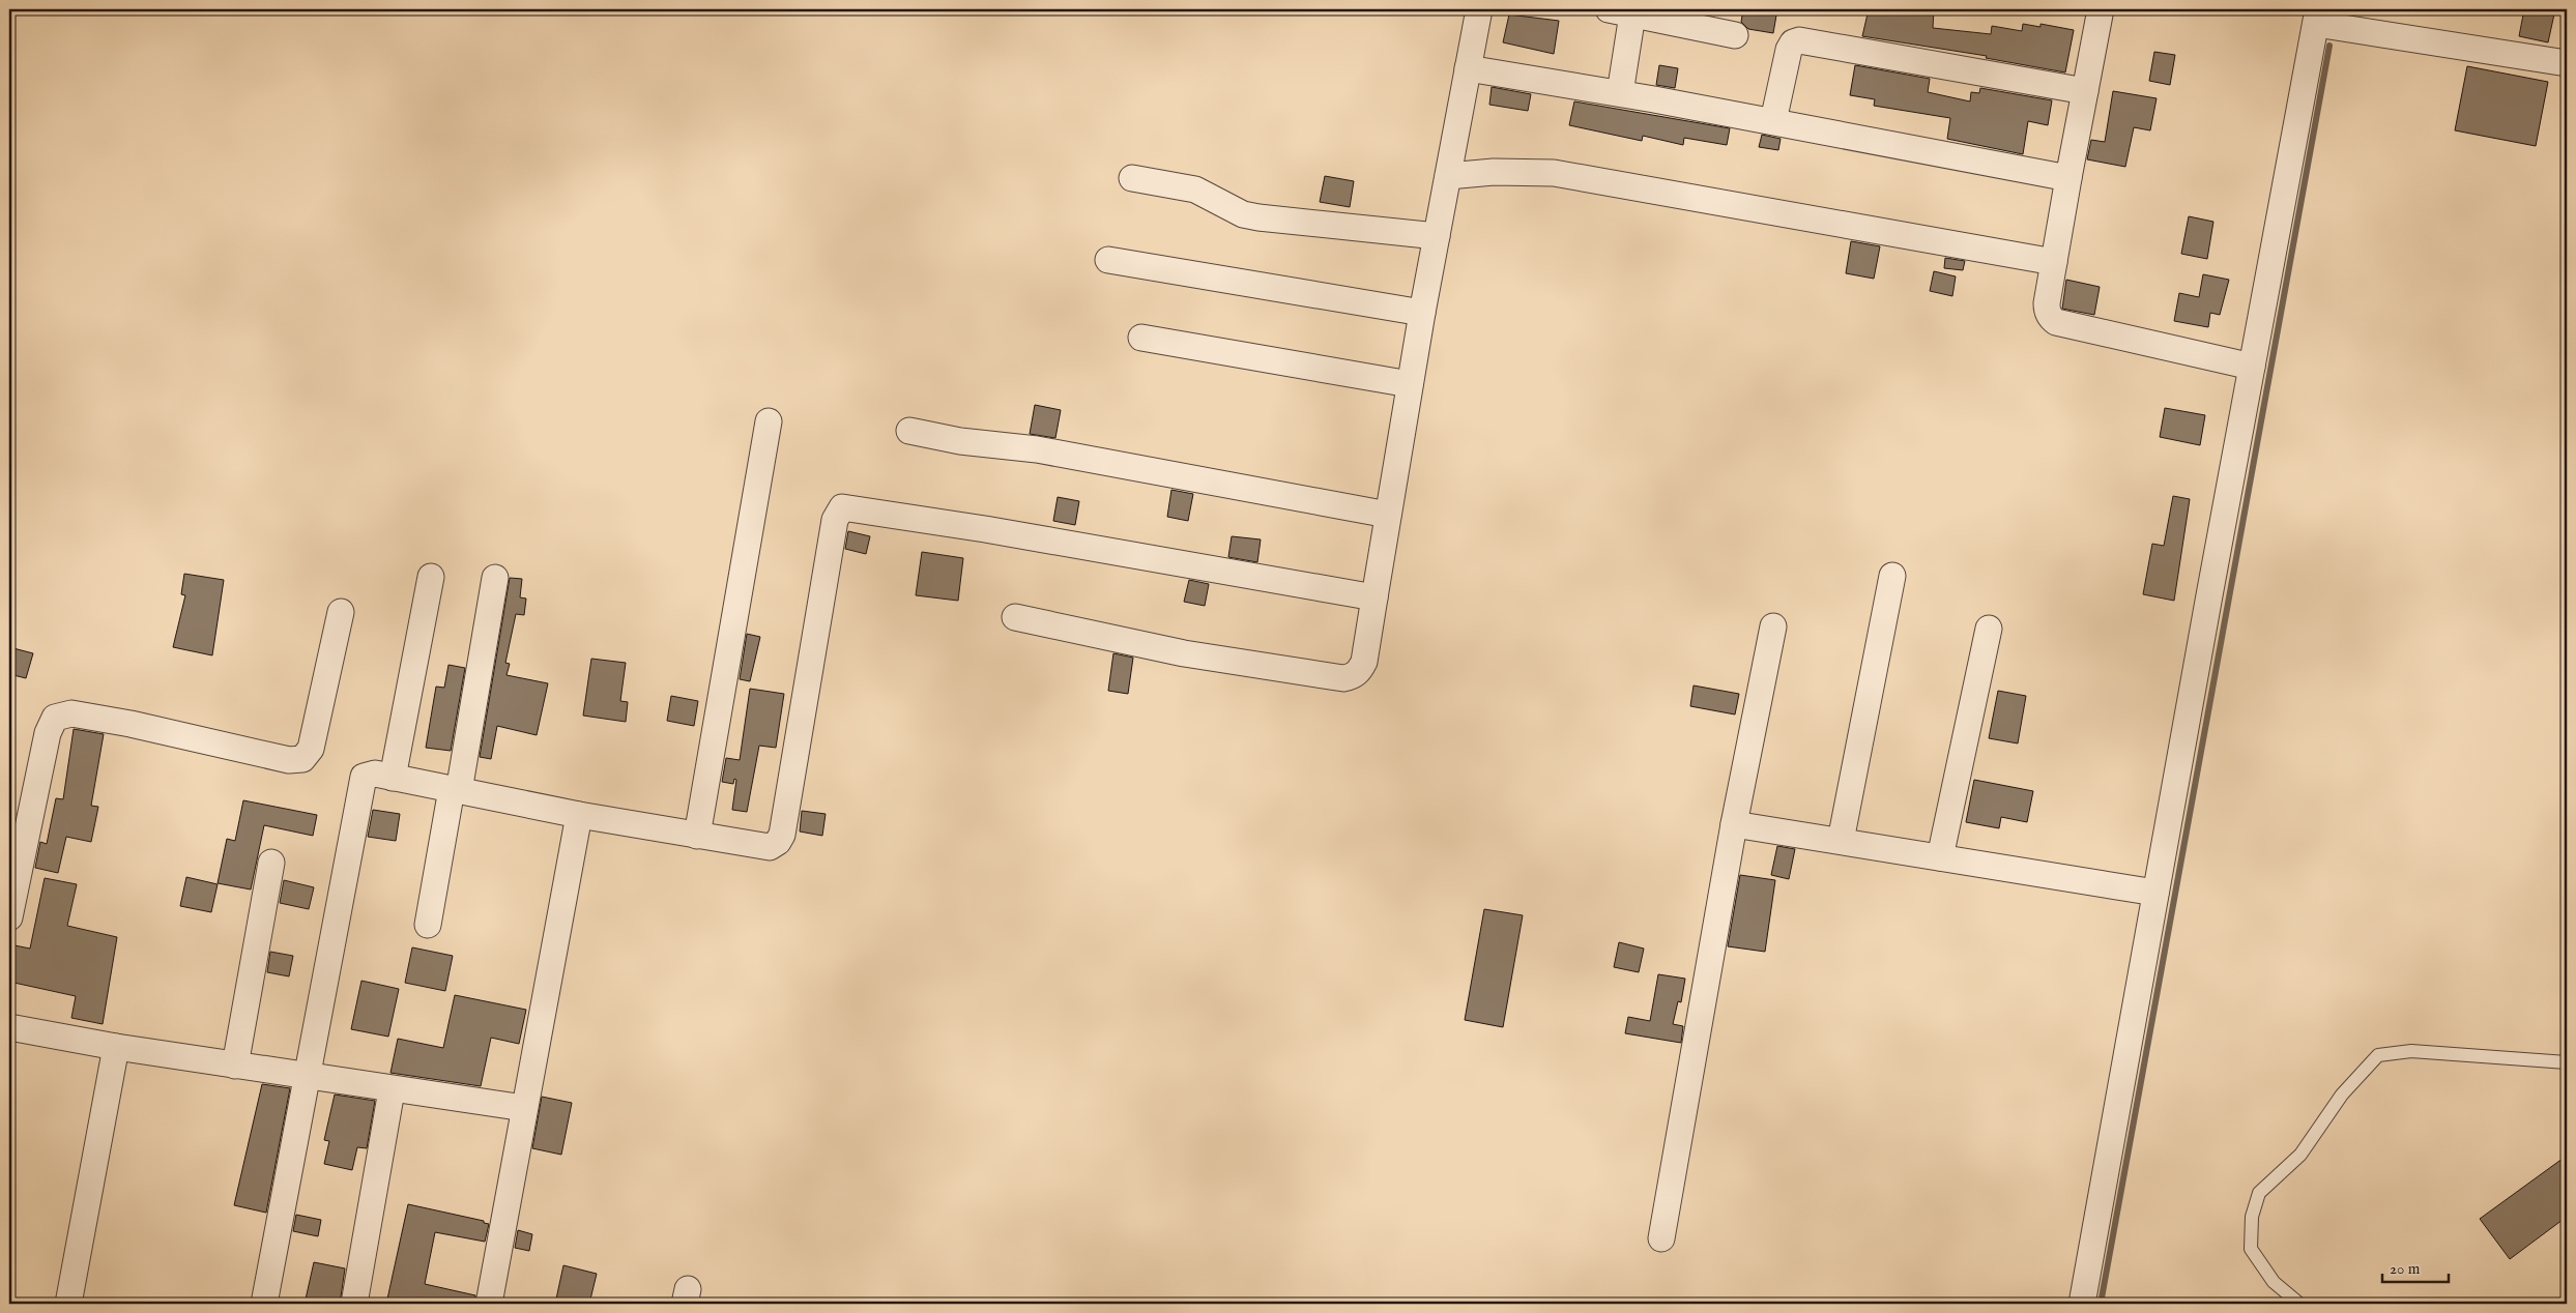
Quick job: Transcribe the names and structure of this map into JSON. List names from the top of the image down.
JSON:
{
  "scale_bar": "20 m"
}
